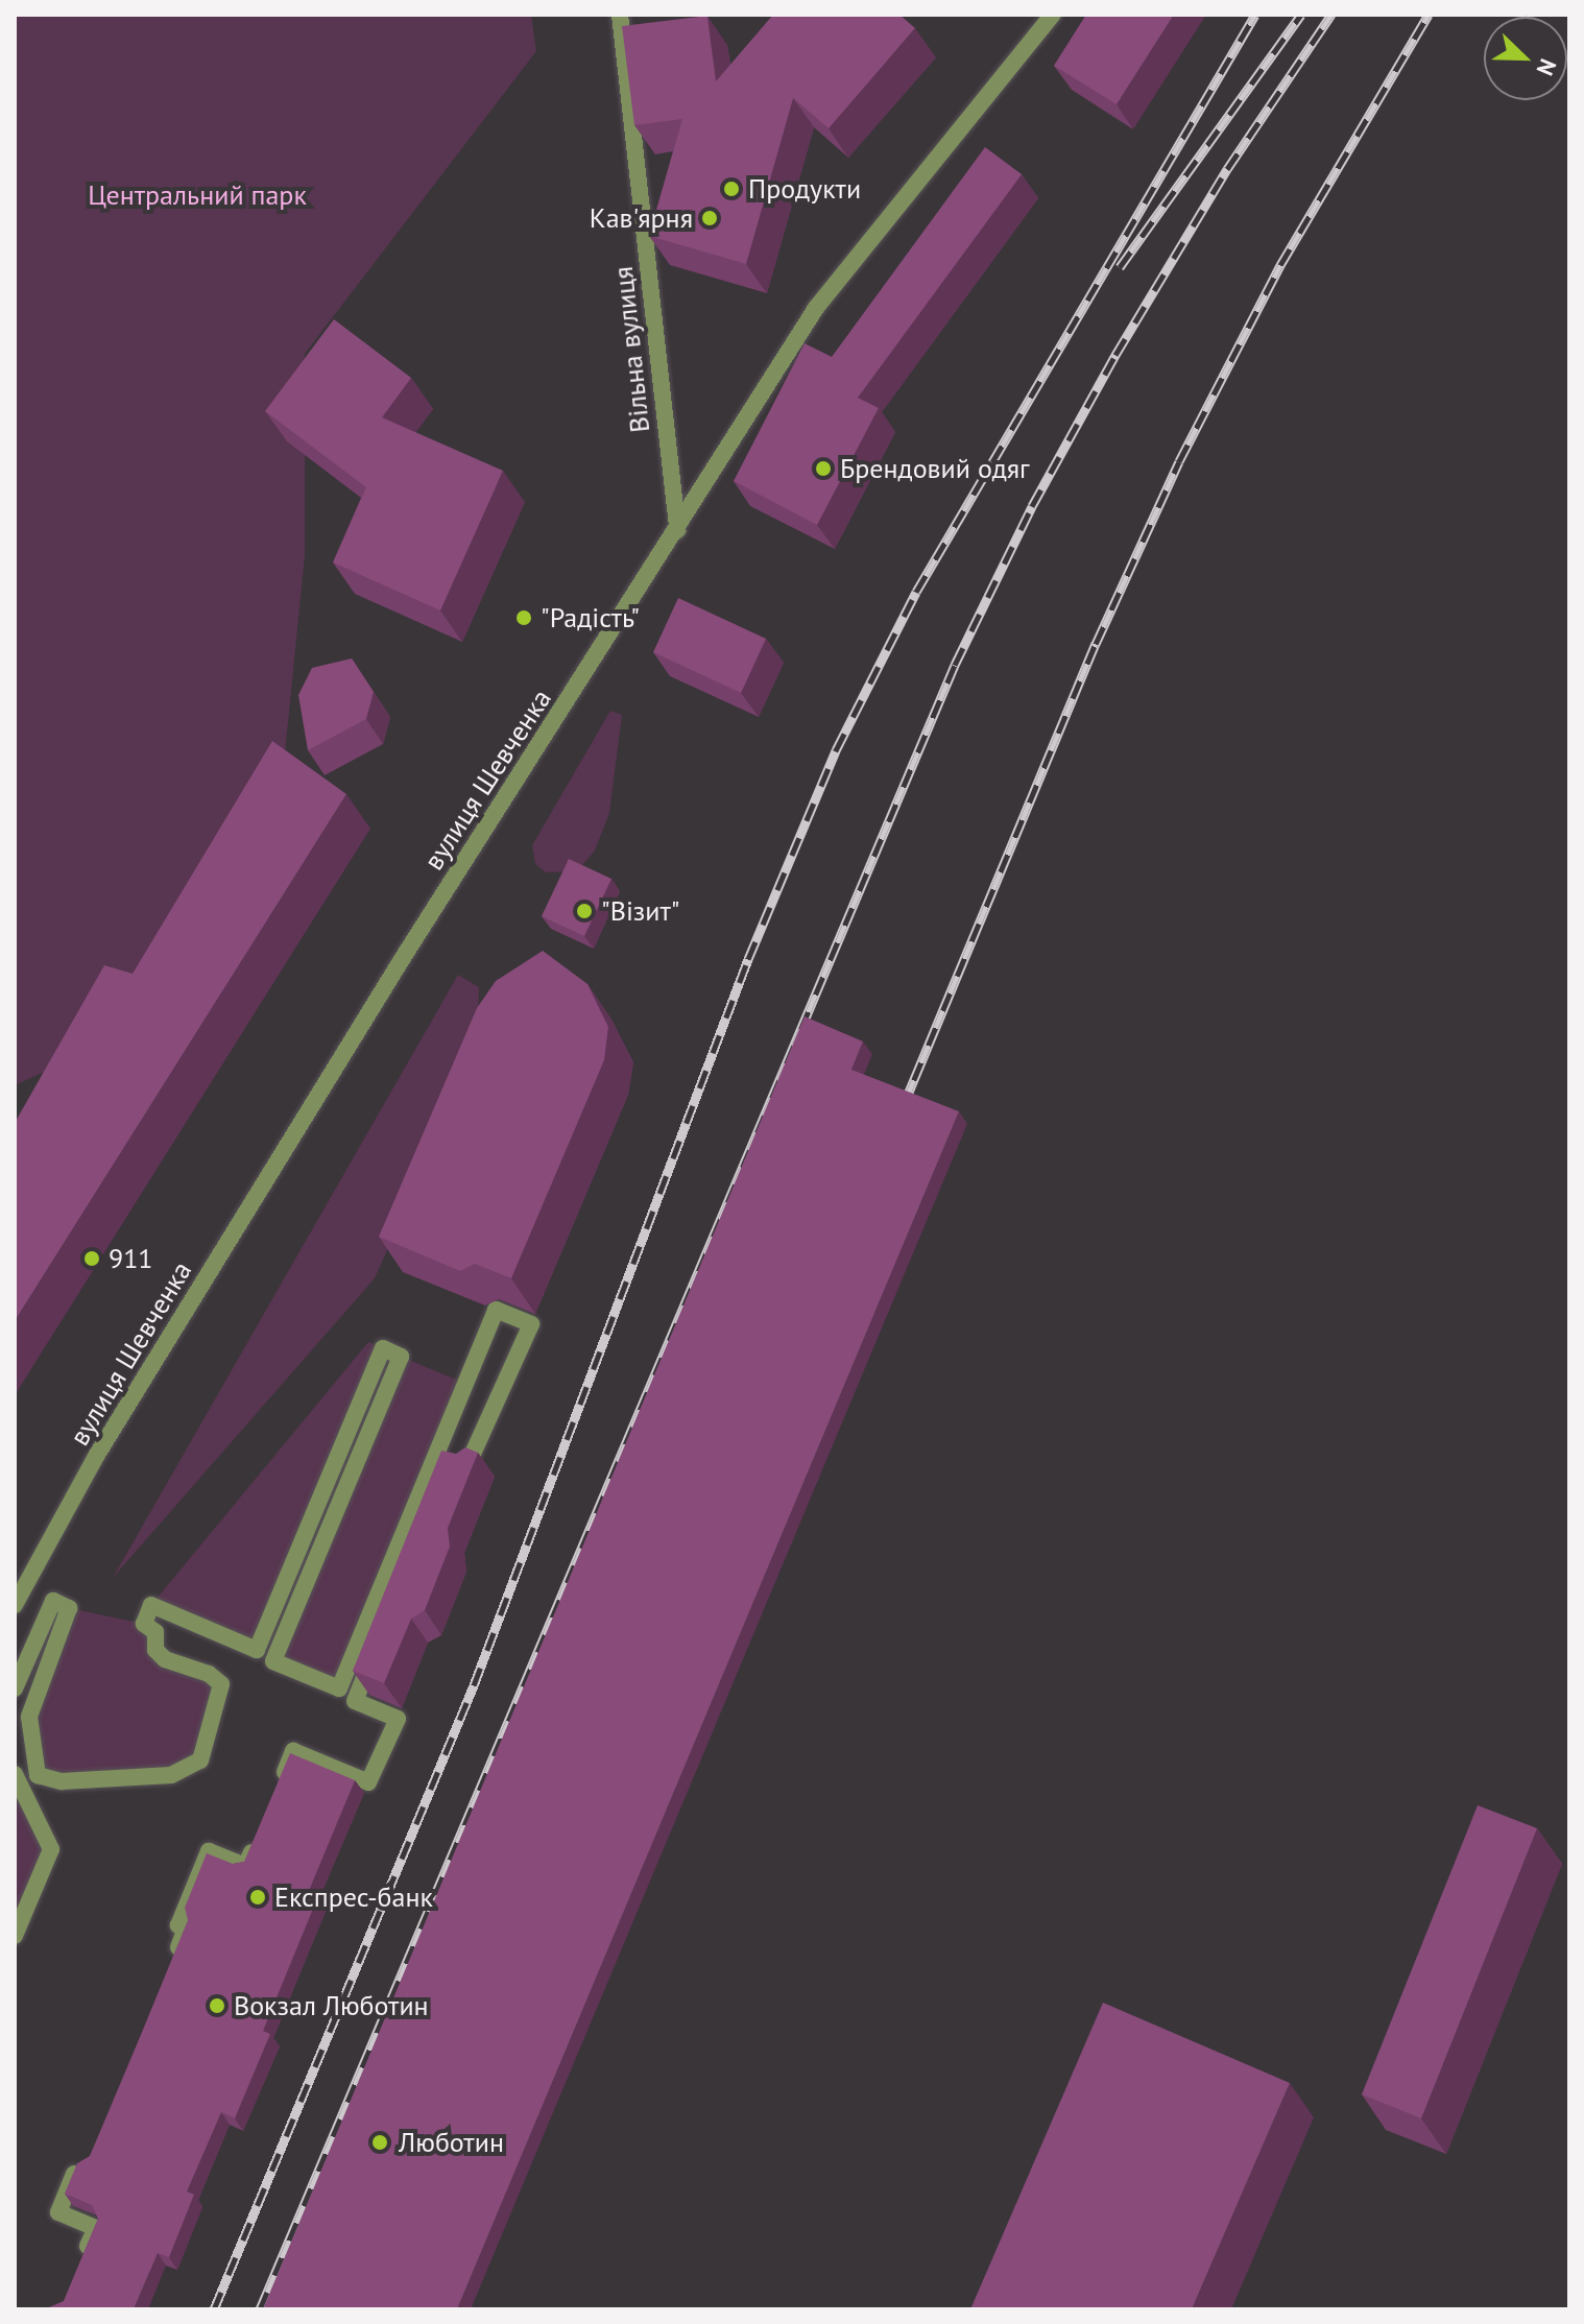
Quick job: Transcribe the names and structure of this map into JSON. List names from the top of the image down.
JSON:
{
  "streets": {
    "street": ["Вільна вулиця", "вулиця Шевченка"]
  },
  "crossings": [
    ["Вільна вулиця", "вулиця Шевченка"]
  ],
  "parks": ["Центральний парк"],
  "places": [
    "Продукти",
    "Кав'ярня",
    "Брендовий одяг",
    "\"Радість\"",
    "\"Візит\"",
    "911",
    "Експрес-банк",
    "Вокзал Люботин",
    "Люботин"
  ],
  "north": "bottom right"
}
